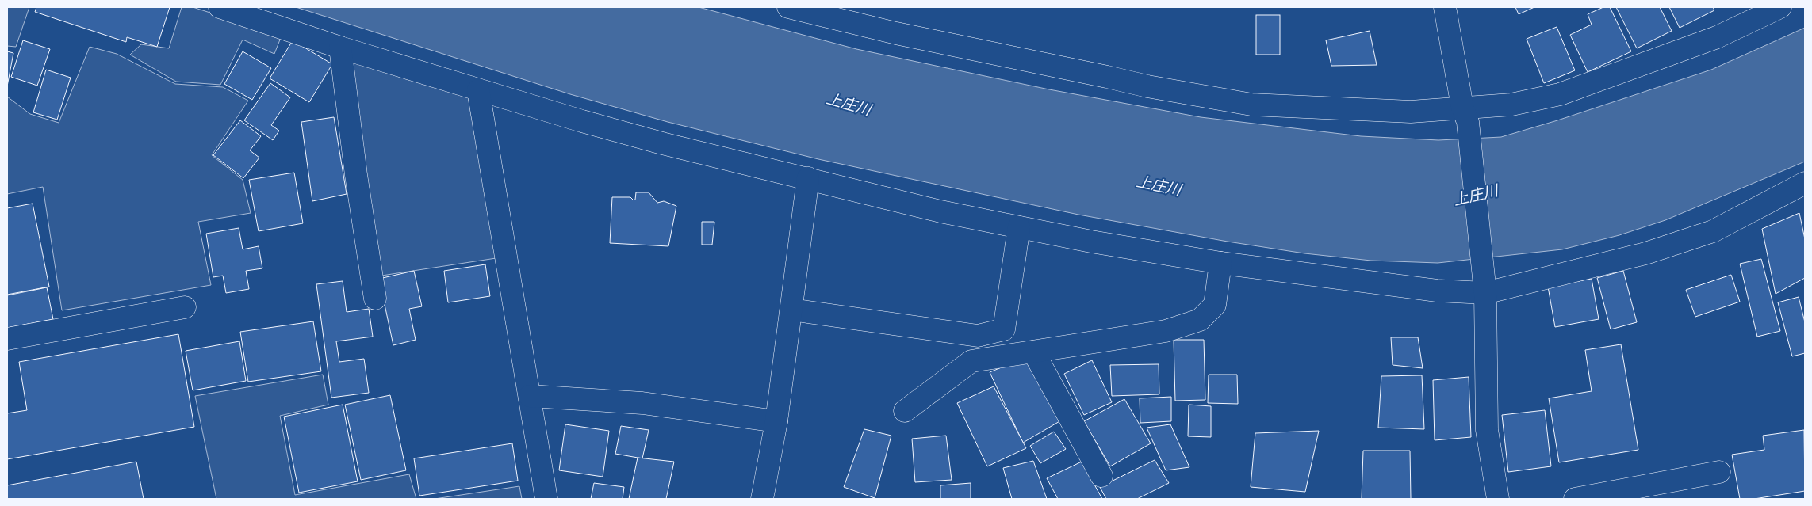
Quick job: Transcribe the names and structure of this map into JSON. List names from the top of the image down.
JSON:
{
  "water": ["上庄川"]
}
